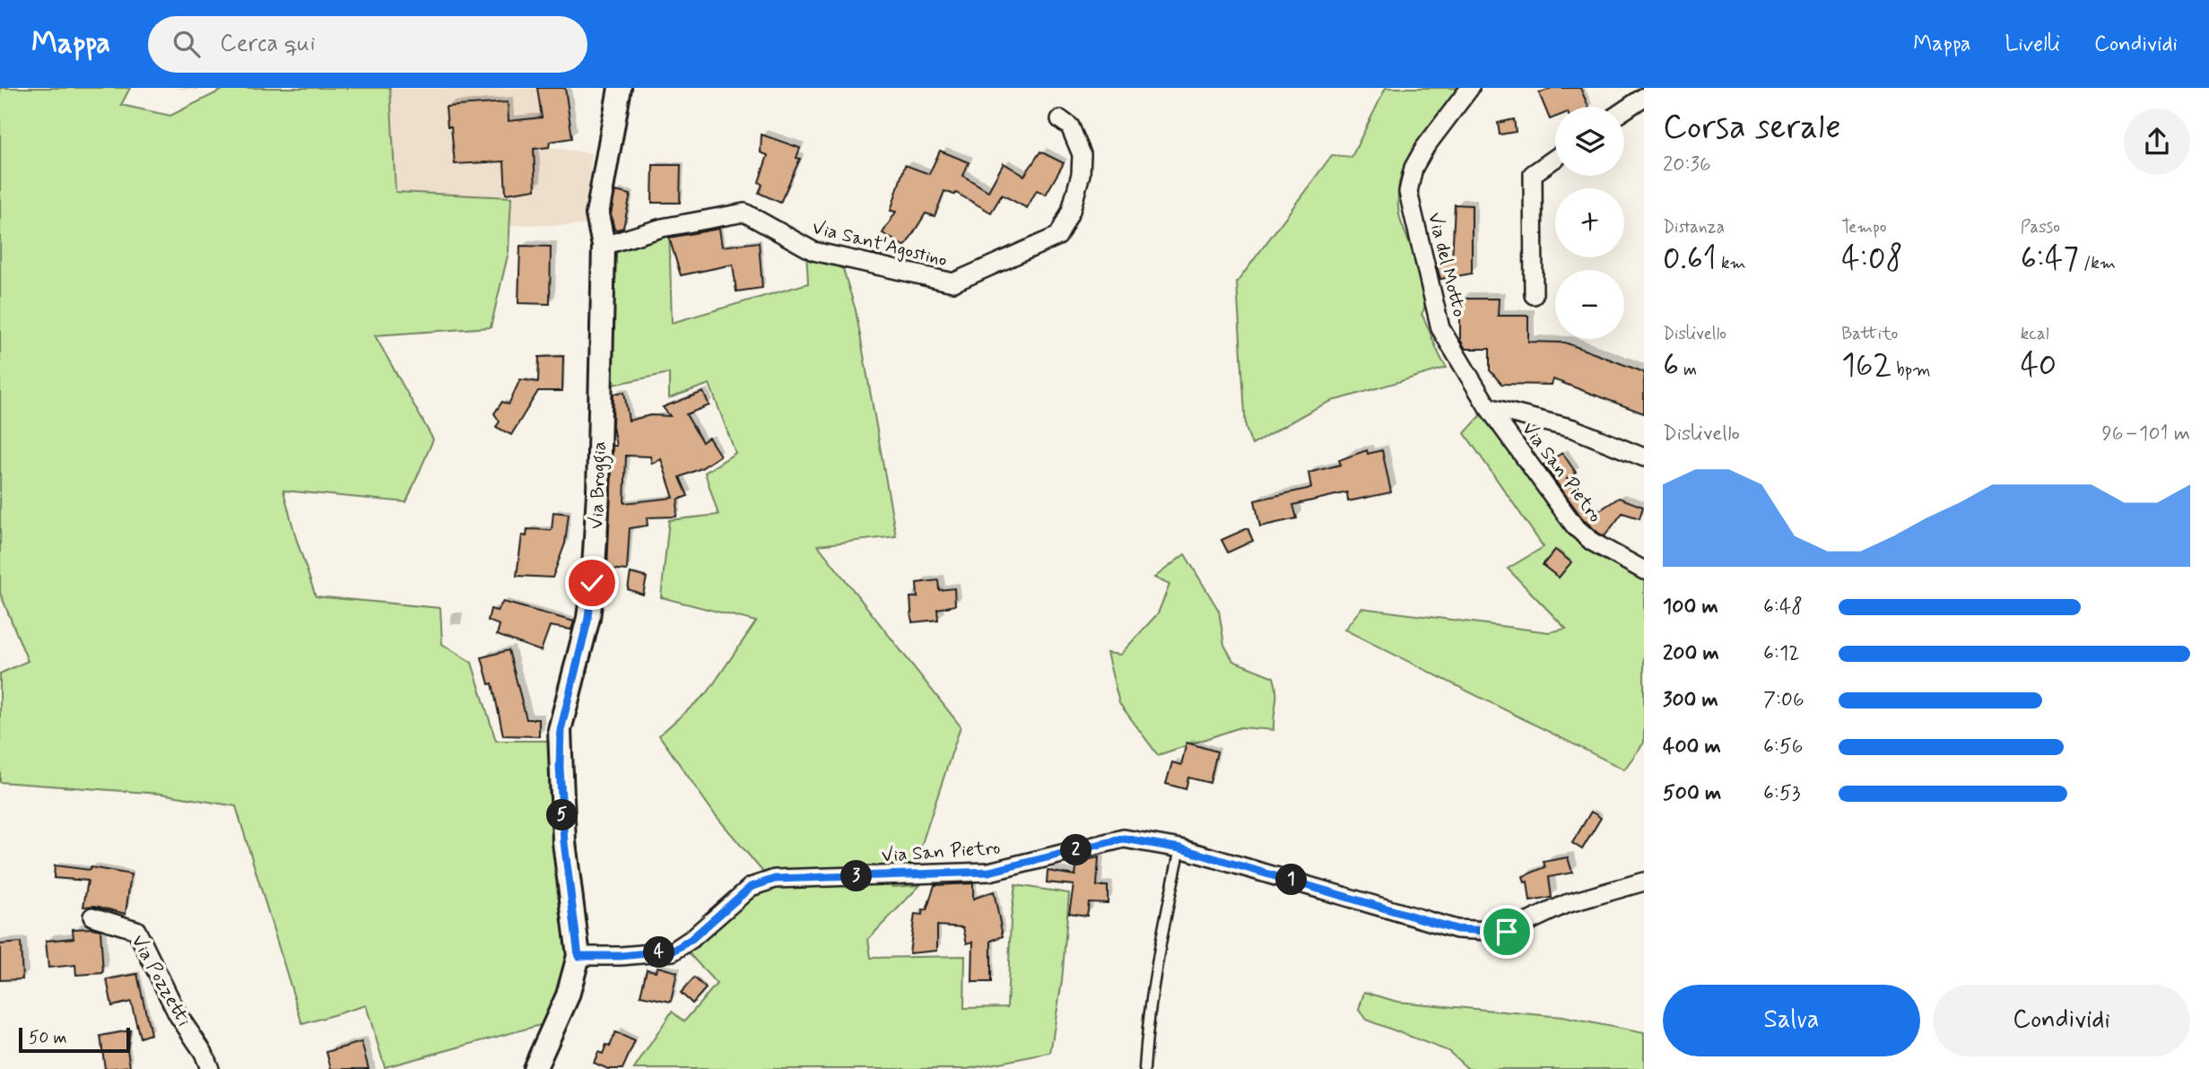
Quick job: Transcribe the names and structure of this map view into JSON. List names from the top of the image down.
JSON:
{
  "streets": {
    "street": [
      "Via Sant'Agostino",
      "Via del Motto",
      "Via San Pietro",
      "Via Broggia",
      "Via Pozzetti"
    ]
  },
  "crossings": [
    ["Via Sant'Agostino", "Via Broggia"],
    ["Via del Motto", "Via San Pietro"],
    ["Via San Pietro", "Via Broggia"]
  ],
  "scale_bar": "50 m",
  "page": {
    "header": "Mappa",
    "search": "Cerca qui",
    "nav": ["Mappa", "Livelli", "Condividi"],
    "heading": ["Corsa serale", "20:36"],
    "map_buttons": ["+", "−"],
    "stats": [
      ["Distanza", "0.61 km"],
      ["Tempo", "4:08"],
      ["Passo", "6:47 /km"],
      ["Dislivello", "6 m"],
      ["Battito", "162 bpm"],
      ["kcal", "40"]
    ],
    "chart": ["Dislivello", "96–101 m"],
    "list": [
      {
        "name": "100 m",
        "note": "6:48"
      },
      {
        "name": "200 m",
        "note": "6:12"
      },
      {
        "name": "300 m",
        "note": "7:06"
      },
      {
        "name": "400 m",
        "note": "6:56"
      },
      {
        "name": "500 m",
        "note": "6:53"
      }
    ],
    "pins": [
      "5",
      "2",
      "3",
      "1",
      "4"
    ],
    "buttons": ["Salva", "Condividi"],
    "scale": "50 m"
  }
}
